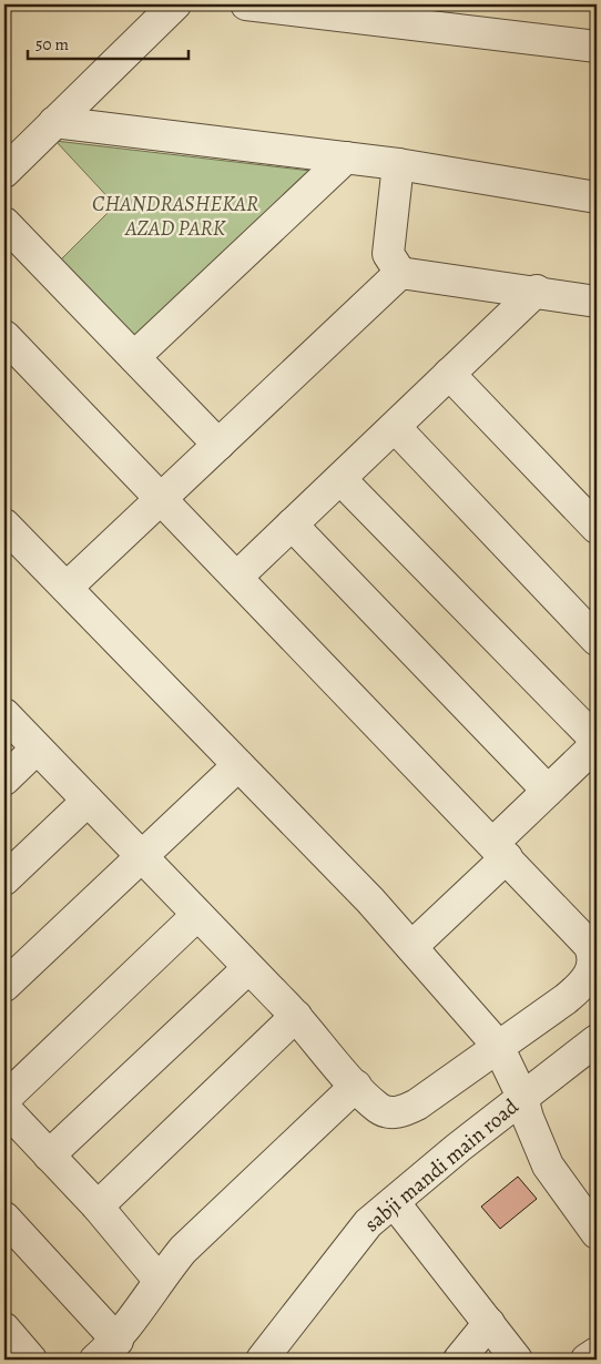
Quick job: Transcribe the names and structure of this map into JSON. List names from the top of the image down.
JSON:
{
  "streets": {
    "street": ["sabji mandi main road"]
  },
  "parks": ["CHANDRASHEKAR AZAD PARK"],
  "scale_bar": "50 m"
}
